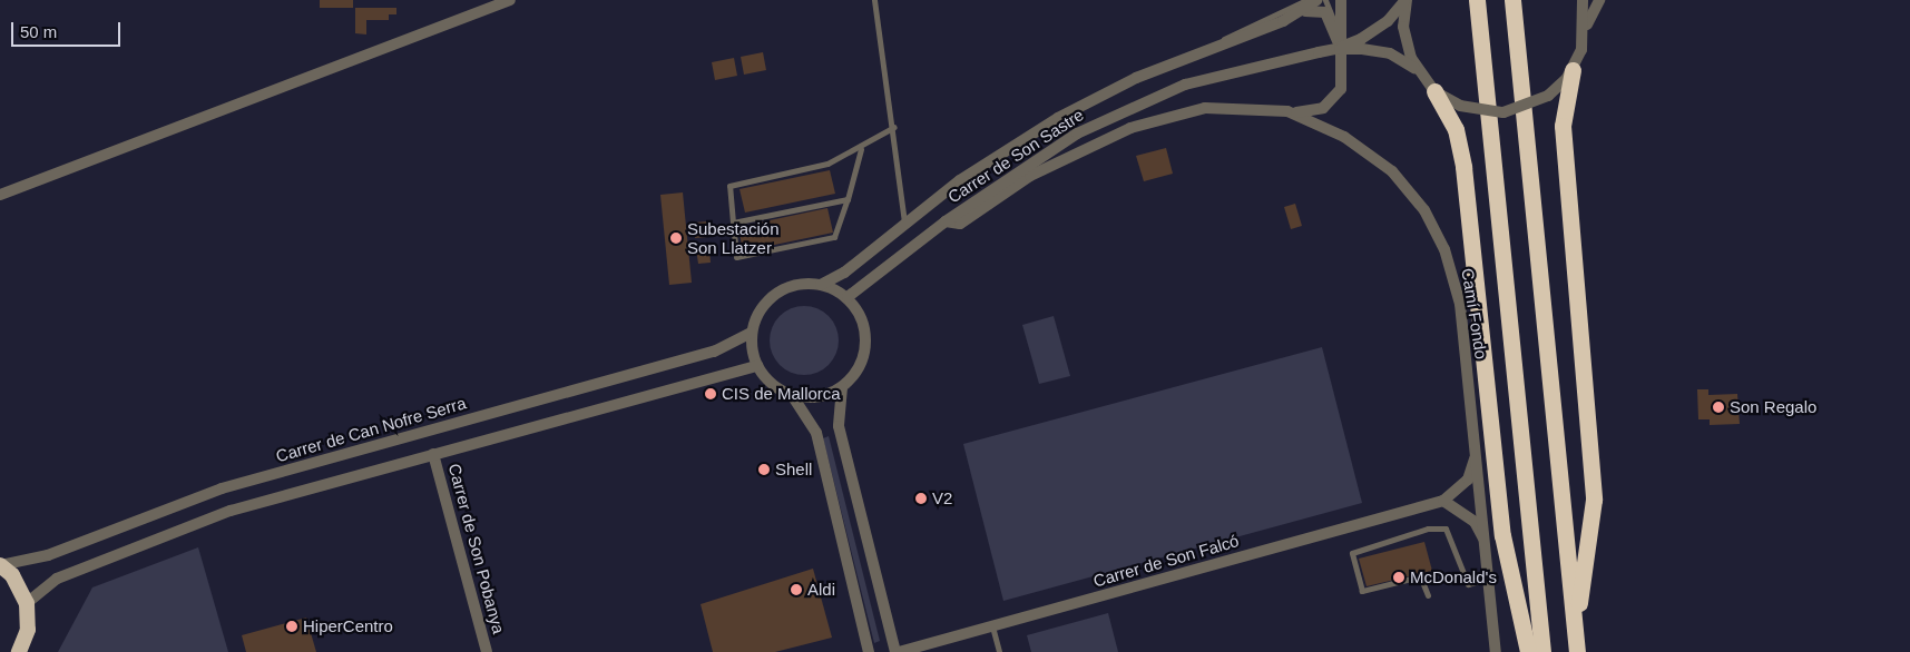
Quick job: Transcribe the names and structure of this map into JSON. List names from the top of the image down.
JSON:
{
  "streets": {
    "street": [
      "Carrer de Son Sastre",
      "Camí Fondo",
      "Carrer de Can Nofre Serra",
      "Carrer de Son Pobanya",
      "Carrer de Son Falcó"
    ]
  },
  "crossings": [
    ["Carrer de Son Sastre", "Carrer de Can Nofre Serra"]
  ],
  "places": [
    "Subestación Son Llatzer",
    "CIS de Mallorca",
    "Son Regalo",
    "Shell",
    "V2",
    "McDonald's",
    "Aldi",
    "HiperCentro"
  ],
  "scale_bar": "50 m"
}
